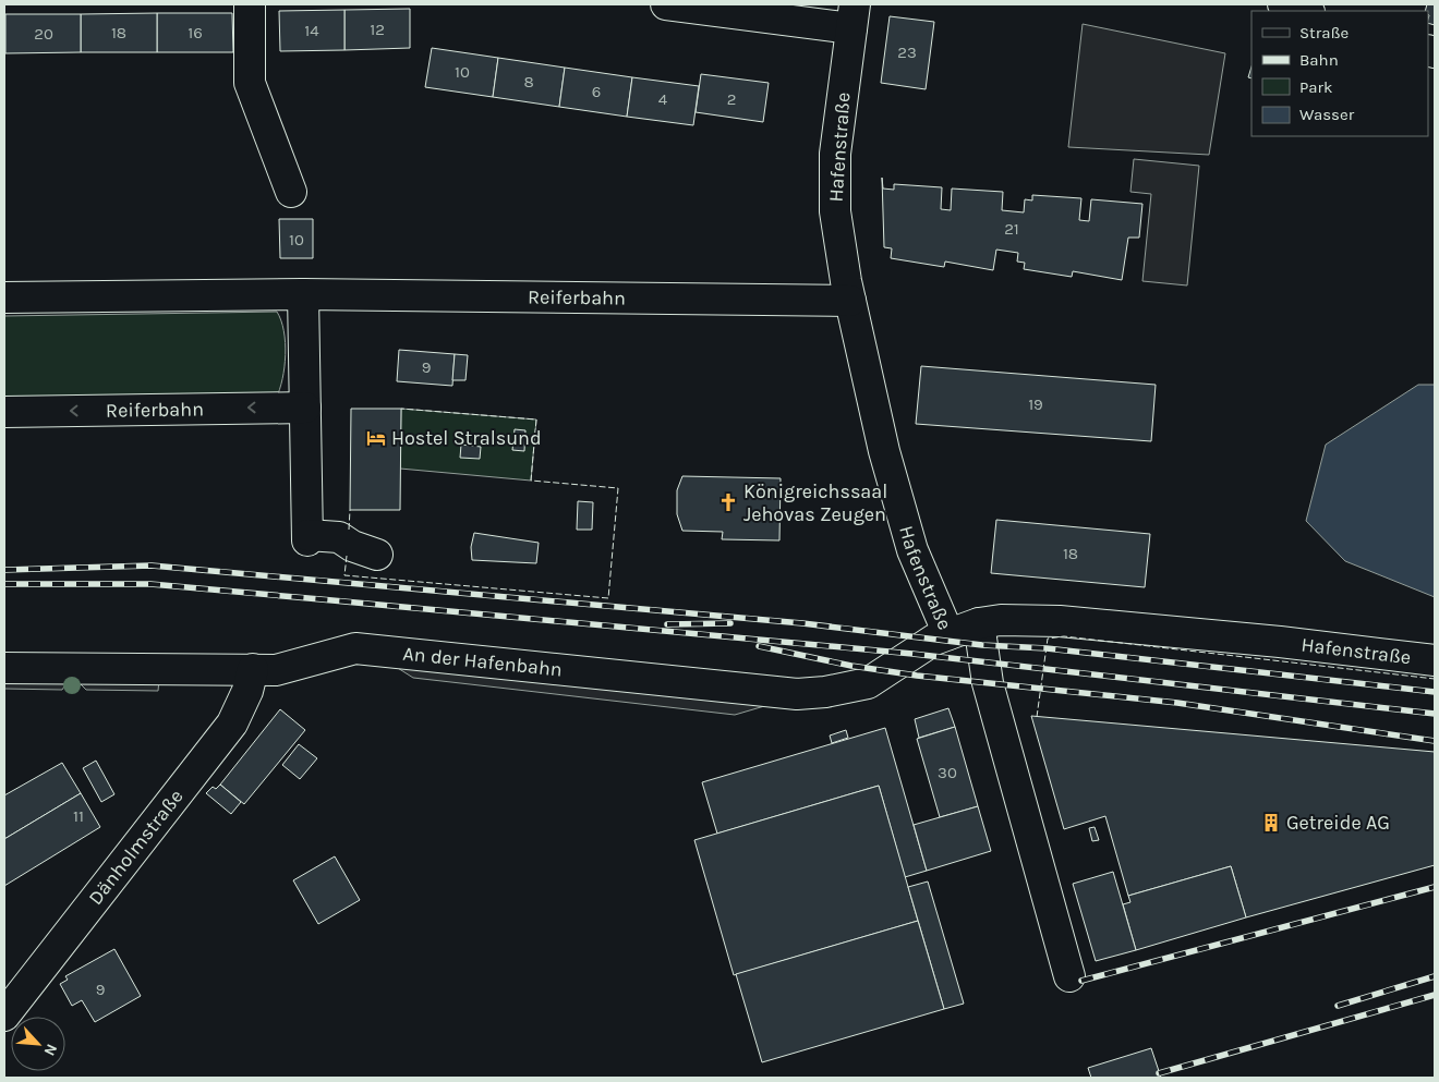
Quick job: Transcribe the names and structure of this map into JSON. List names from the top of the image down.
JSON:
{
  "streets": {
    "street": [
      "Hafenstraße",
      "Reiferbahn",
      "An der Hafenbahn",
      "Dänholmstraße"
    ]
  },
  "crossings": [
    ["Hafenstraße", "Reiferbahn"],
    ["Hafenstraße", "An der Hafenbahn"],
    ["An der Hafenbahn", "Dänholmstraße"]
  ],
  "places": {
    "hotel": ["Hostel Stralsund"],
    "church": ["Königreichssaal Jehovas Zeugen"],
    "building": ["Getreide AG"]
  },
  "house_numbers": [
    "12",
    "14",
    "18",
    "16",
    "20",
    "23",
    "10",
    "8",
    "6",
    "4",
    "2",
    "21",
    "10",
    "9",
    "19",
    "18",
    "30",
    "11",
    "9"
  ],
  "legend": [
    "Straße",
    "Bahn",
    "Park",
    "Wasser"
  ],
  "north": "bottom right"
}
